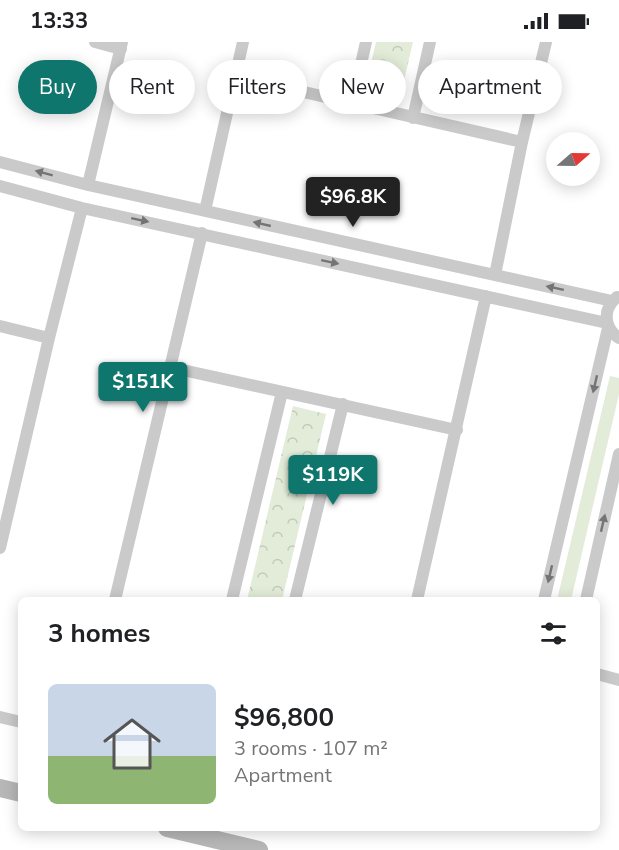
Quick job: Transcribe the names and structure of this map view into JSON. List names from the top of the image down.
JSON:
{
  "north": "right",
  "page": {
    "status": "13:33",
    "chip": [
      "Buy",
      "Rent",
      "Filters",
      "New",
      "Apartment"
    ],
    "price": ["$96.8K", "$151K", "$119K"],
    "heading": "3 homes",
    "list": [
      {
        "name": "$96,800",
        "note": "3 rooms · 107 m² · Apartment"
      }
    ]
  }
}
